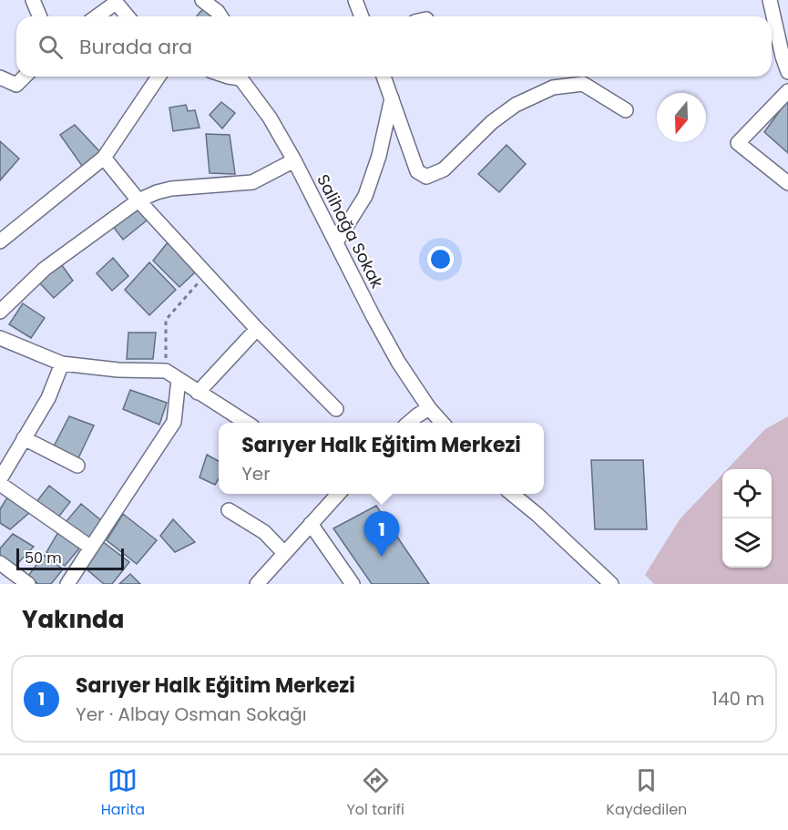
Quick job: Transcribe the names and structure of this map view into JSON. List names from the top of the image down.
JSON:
{
  "streets": {
    "street": ["Salihağa Sokak"]
  },
  "scale_bar": "50 m",
  "north": "bottom",
  "page": {
    "search": "Burada ara",
    "popup": ["Sarıyer Halk Eğitim Merkezi", "Yer"],
    "pins": "1",
    "scale": "50 m",
    "heading": "Yakında",
    "list": [
      {
        "mark": "1",
        "name": "Sarıyer Halk Eğitim Merkezi",
        "note": "Yer · Albay Osman Sokağı",
        "value": "140 m"
      }
    ],
    "nav": ["Harita", "Yol tarifi", "Kaydedilen"]
  }
}
